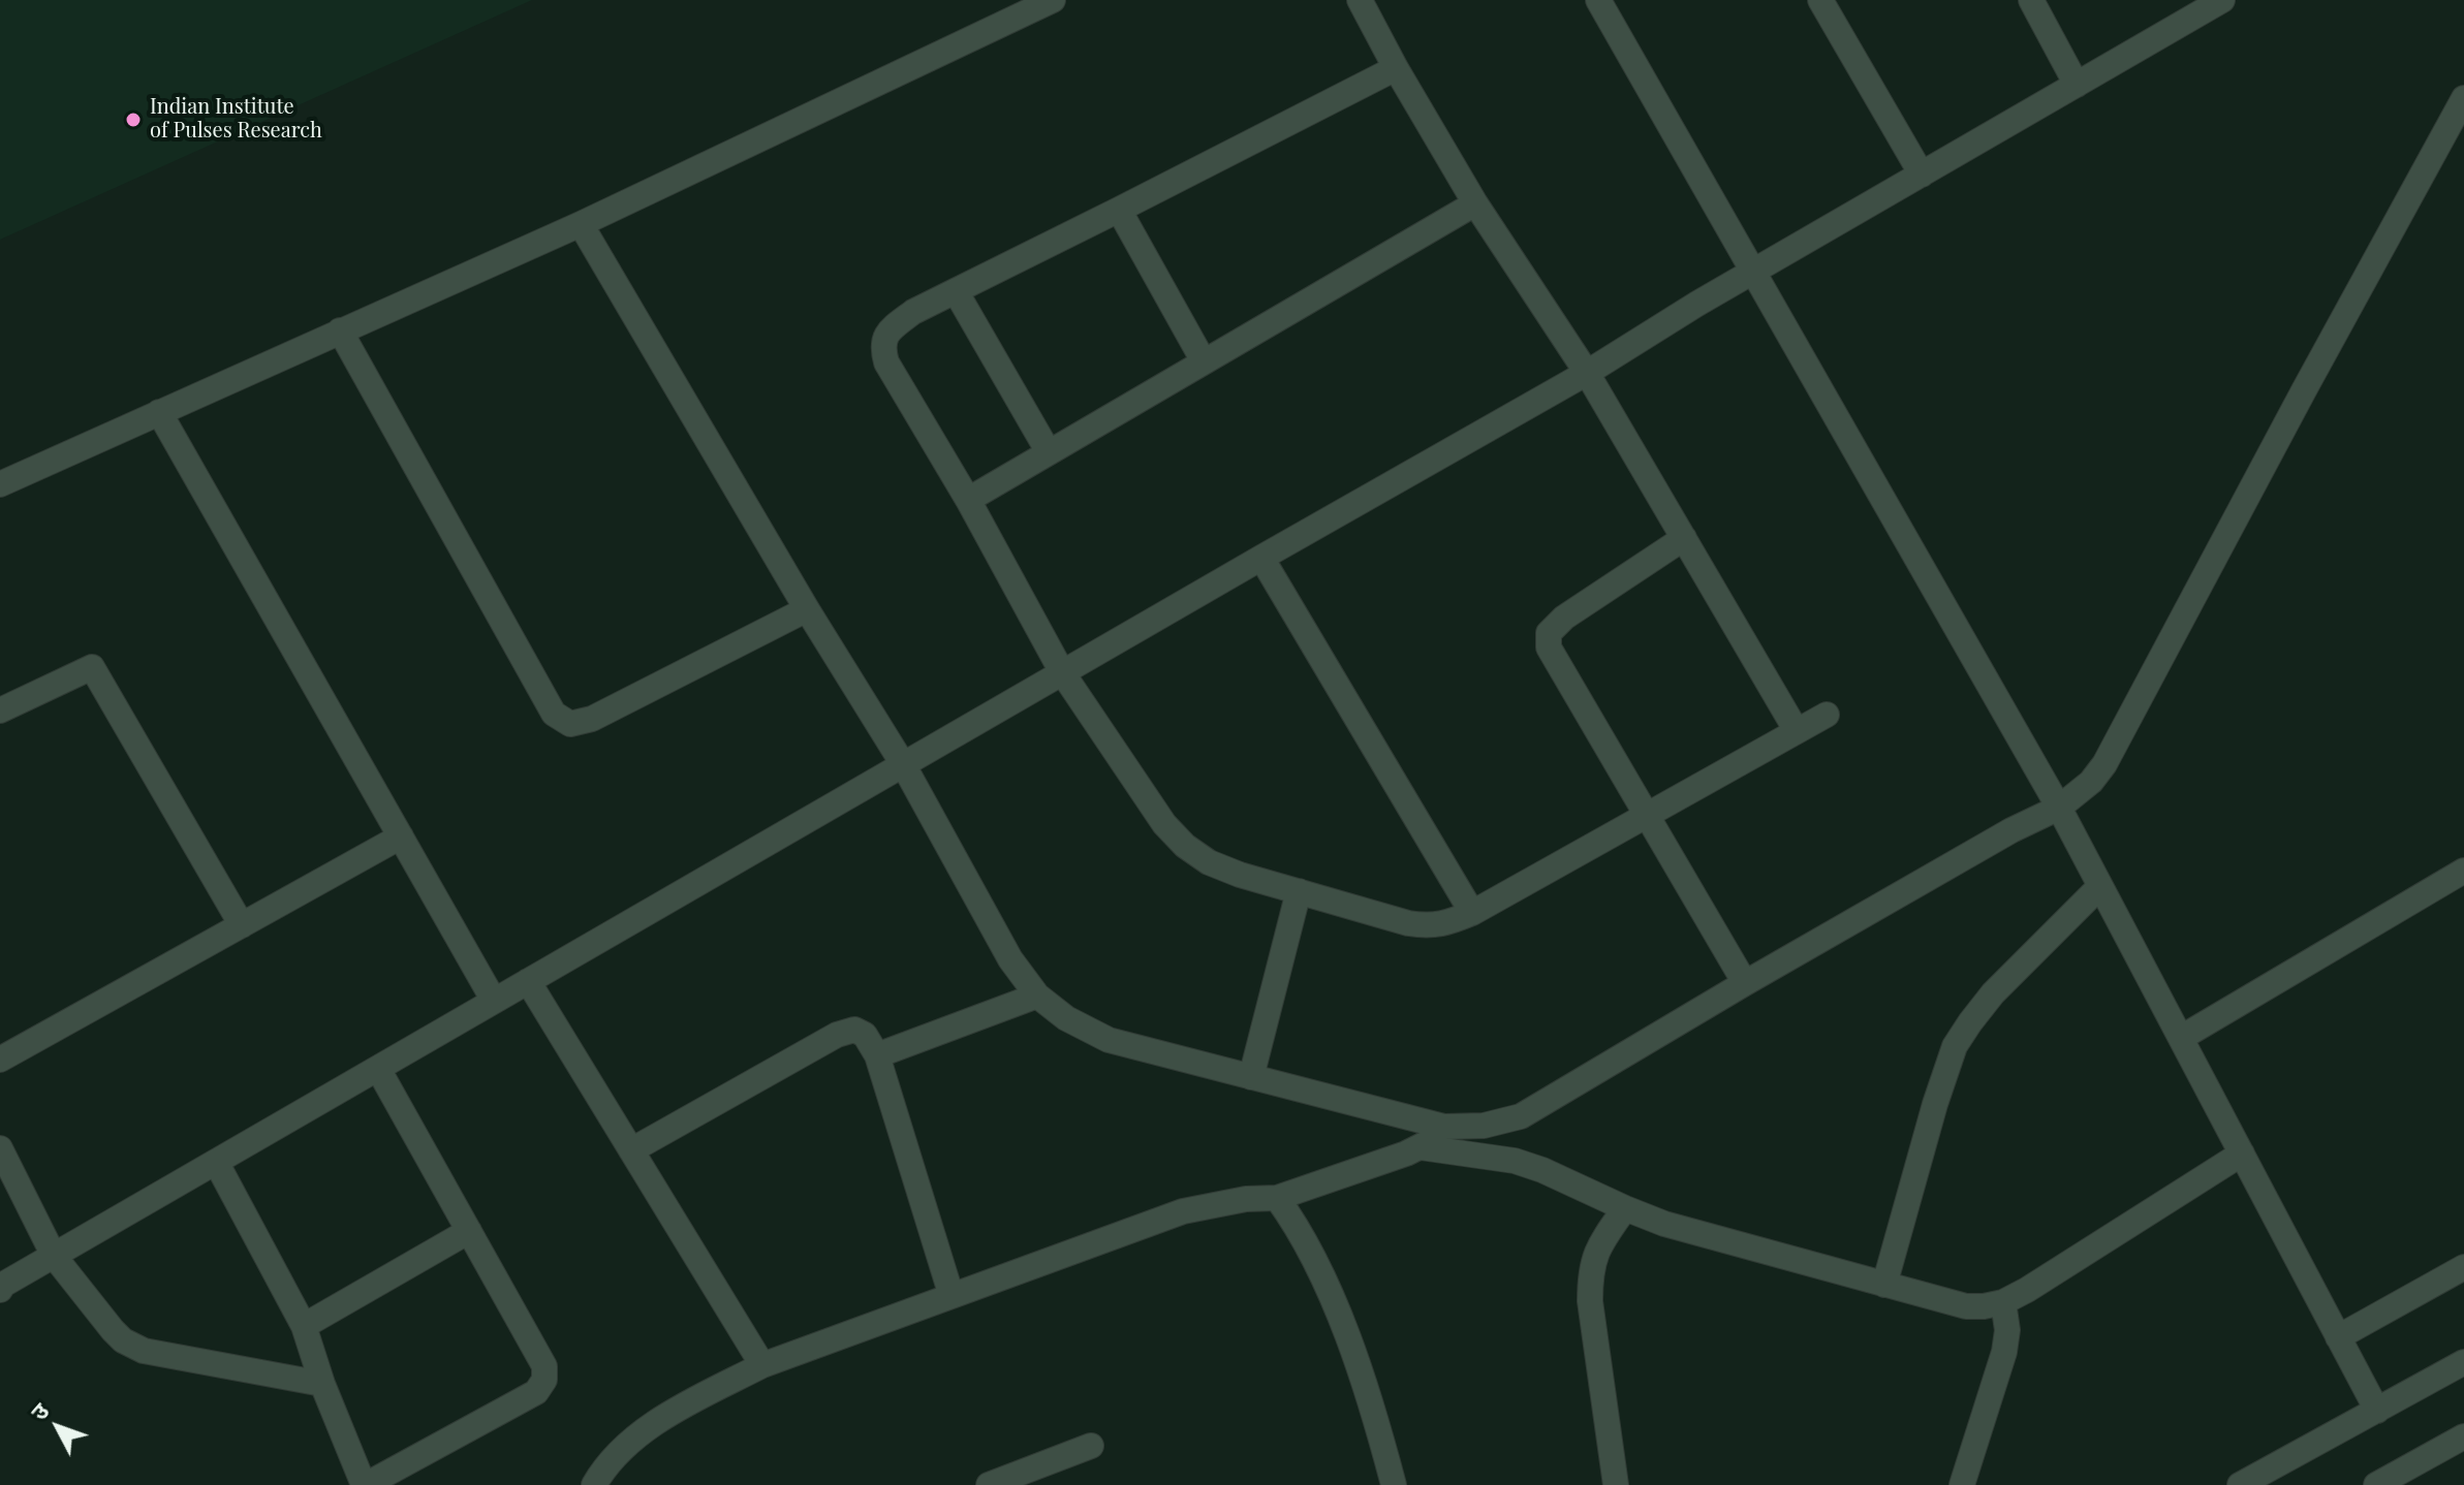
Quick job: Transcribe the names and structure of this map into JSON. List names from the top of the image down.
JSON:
{
  "places": ["Indian Institute of Pulses Research"],
  "north": "top left"
}
